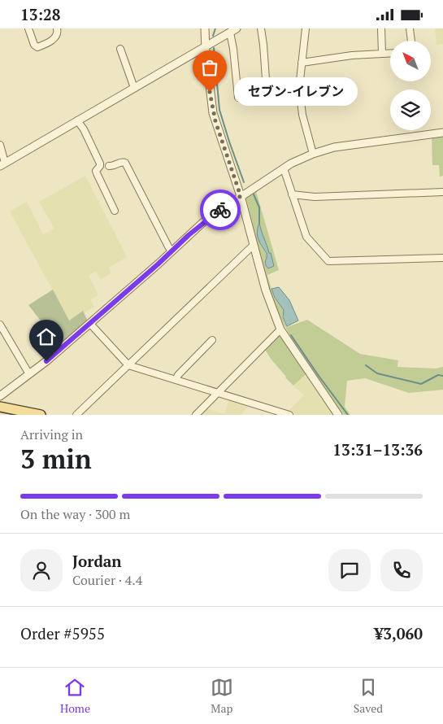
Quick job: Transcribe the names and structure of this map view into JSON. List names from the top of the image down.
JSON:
{
  "places": ["セブン-イレブン"],
  "north": "top left",
  "page": {
    "status": "13:28",
    "bubble": "セブン-イレブン",
    "heading": ["3 min", "Arriving in", "13:31–13:36"],
    "panel": [
      "Jordan",
      "Courier · 4.4",
      "Order #5955",
      "¥3,060"
    ],
    "bar": "On the way · 300 m",
    "tabs": ["Home", "Map", "Saved"]
  }
}
